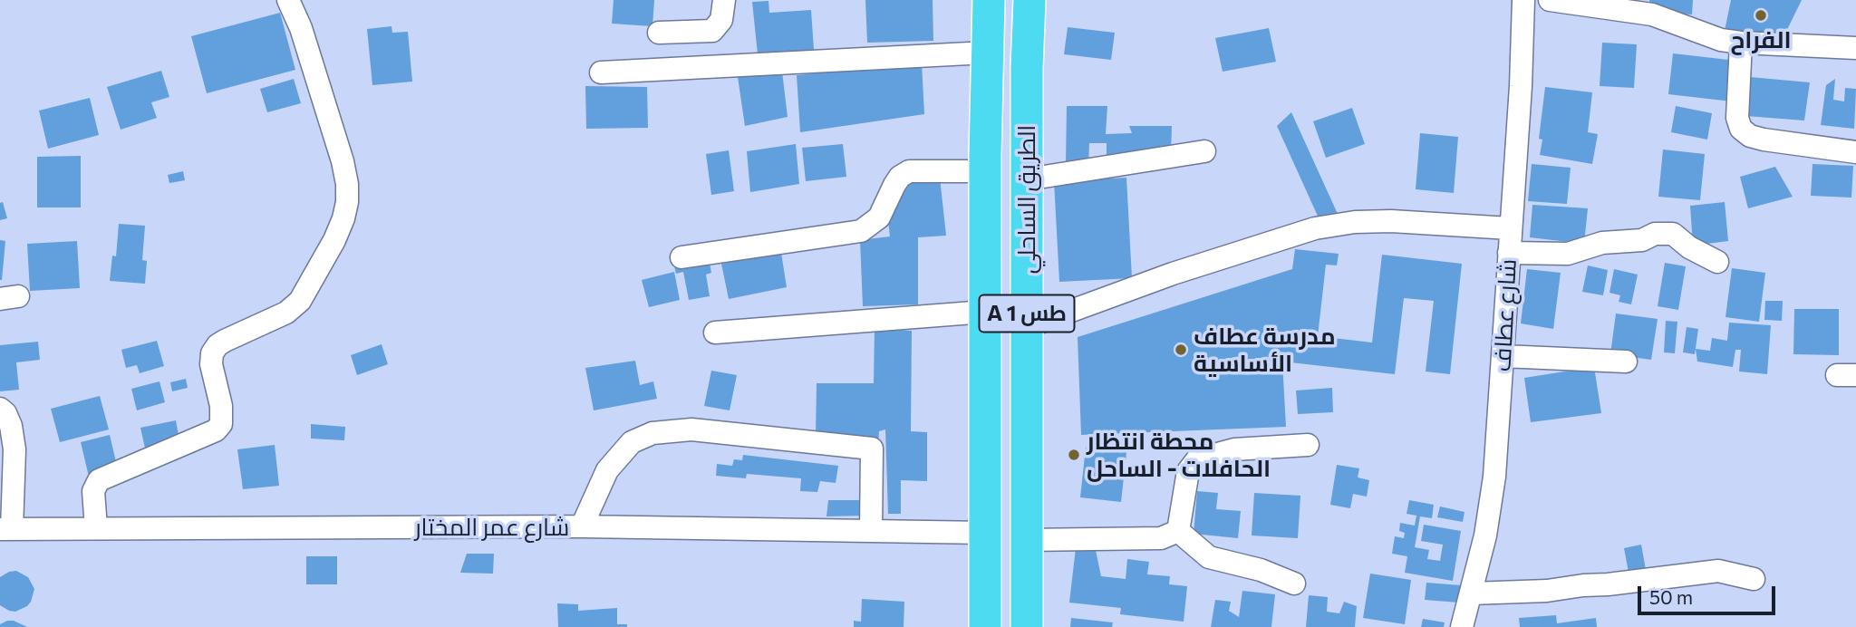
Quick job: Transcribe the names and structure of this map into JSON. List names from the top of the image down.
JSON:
{
  "streets": {
    "highway": ["الطريق الساحلي", "A 1 طس"],
    "street": ["شارع عطاف", "شارع عمر المختار"]
  },
  "crossings": [
    ["الطريق الساحلي", "شارع عمر المختار"]
  ],
  "places": ["الفراح", "مدرسة عطاف الأساسية", "محطة انتظار الحافلات - الساحل"],
  "scale_bar": "50 m"
}
